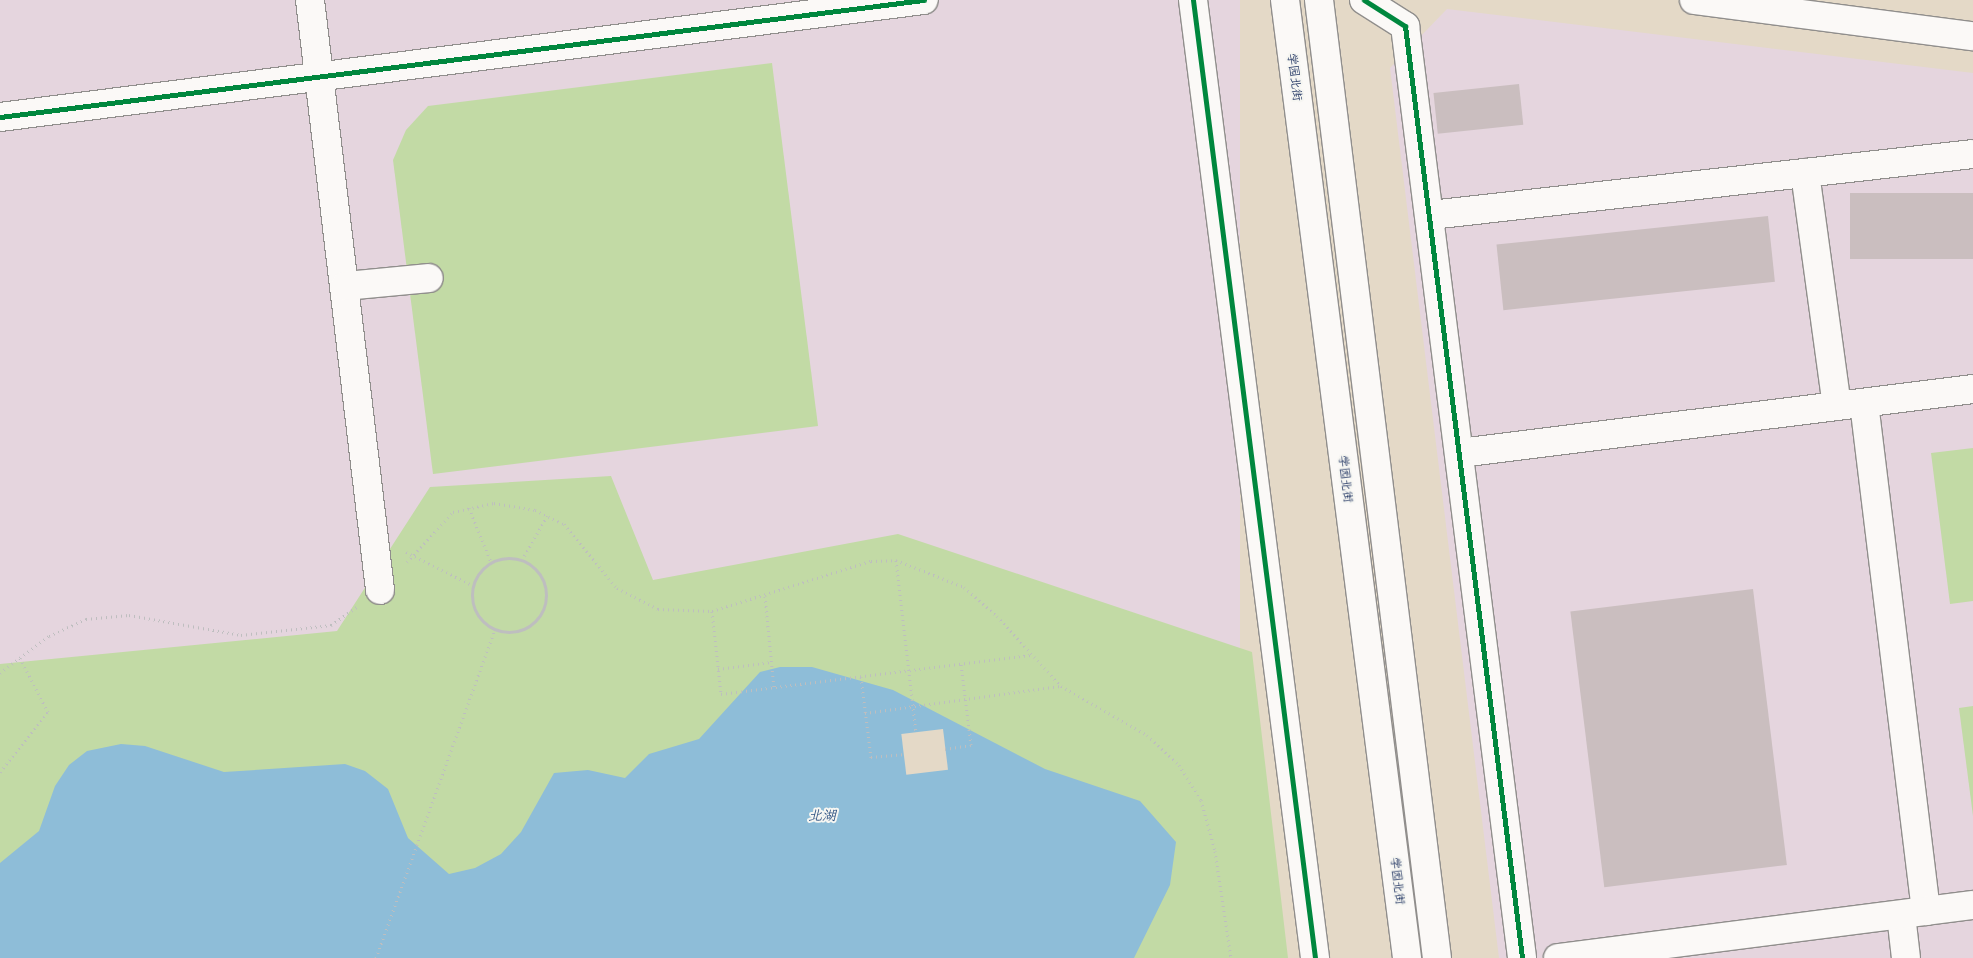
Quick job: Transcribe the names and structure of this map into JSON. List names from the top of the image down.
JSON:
{
  "streets": {
    "street": ["学园北街"]
  },
  "water": ["北湖"]
}
